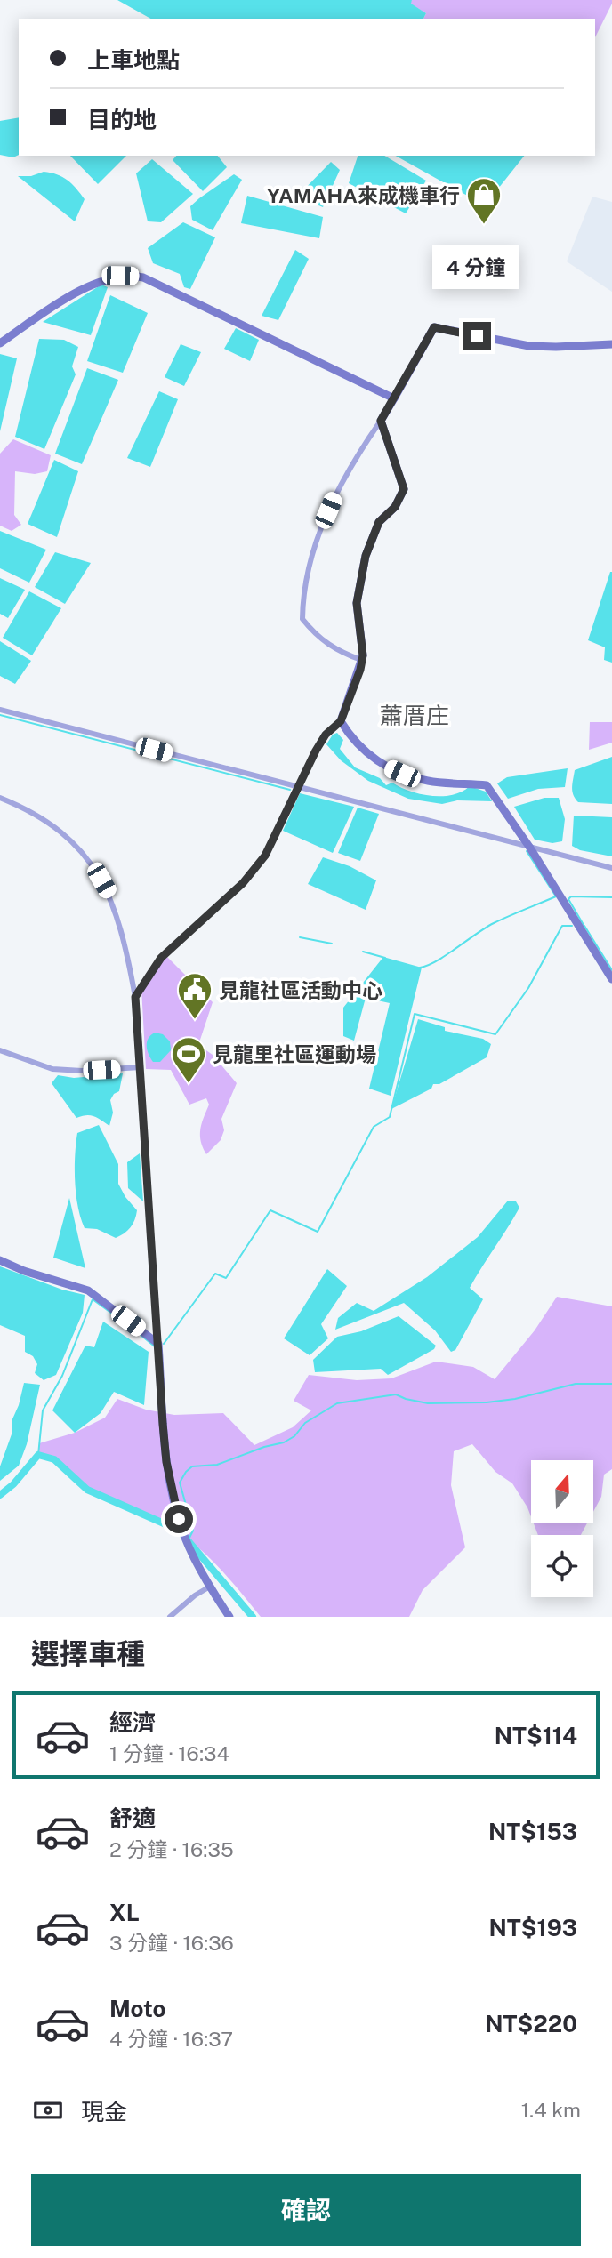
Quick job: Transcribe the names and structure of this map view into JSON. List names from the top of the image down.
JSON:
{
  "districts": ["蕭厝庄"],
  "places": {
    "shop": ["YAMAHA來成機車行"],
    "public building": ["見龍社區活動中心"],
    "sports": ["見龍里社區運動場"]
  },
  "north": "top",
  "page": {
    "banner": ["上車地點", "目的地"],
    "bubble": "4 分鐘",
    "heading": "選擇車種",
    "list": [
      {
        "name": "經濟",
        "note": "1 分鐘 · 16:34",
        "value": "NT$114"
      },
      {
        "name": "舒適",
        "note": "2 分鐘 · 16:35",
        "value": "NT$153"
      },
      {
        "name": "XL",
        "note": "3 分鐘 · 16:36",
        "value": "NT$193"
      },
      {
        "name": "Moto",
        "note": "4 分鐘 · 16:37",
        "value": "NT$220"
      }
    ],
    "pay": ["現金", "1.4 km"],
    "buttons": "確認"
  }
}
